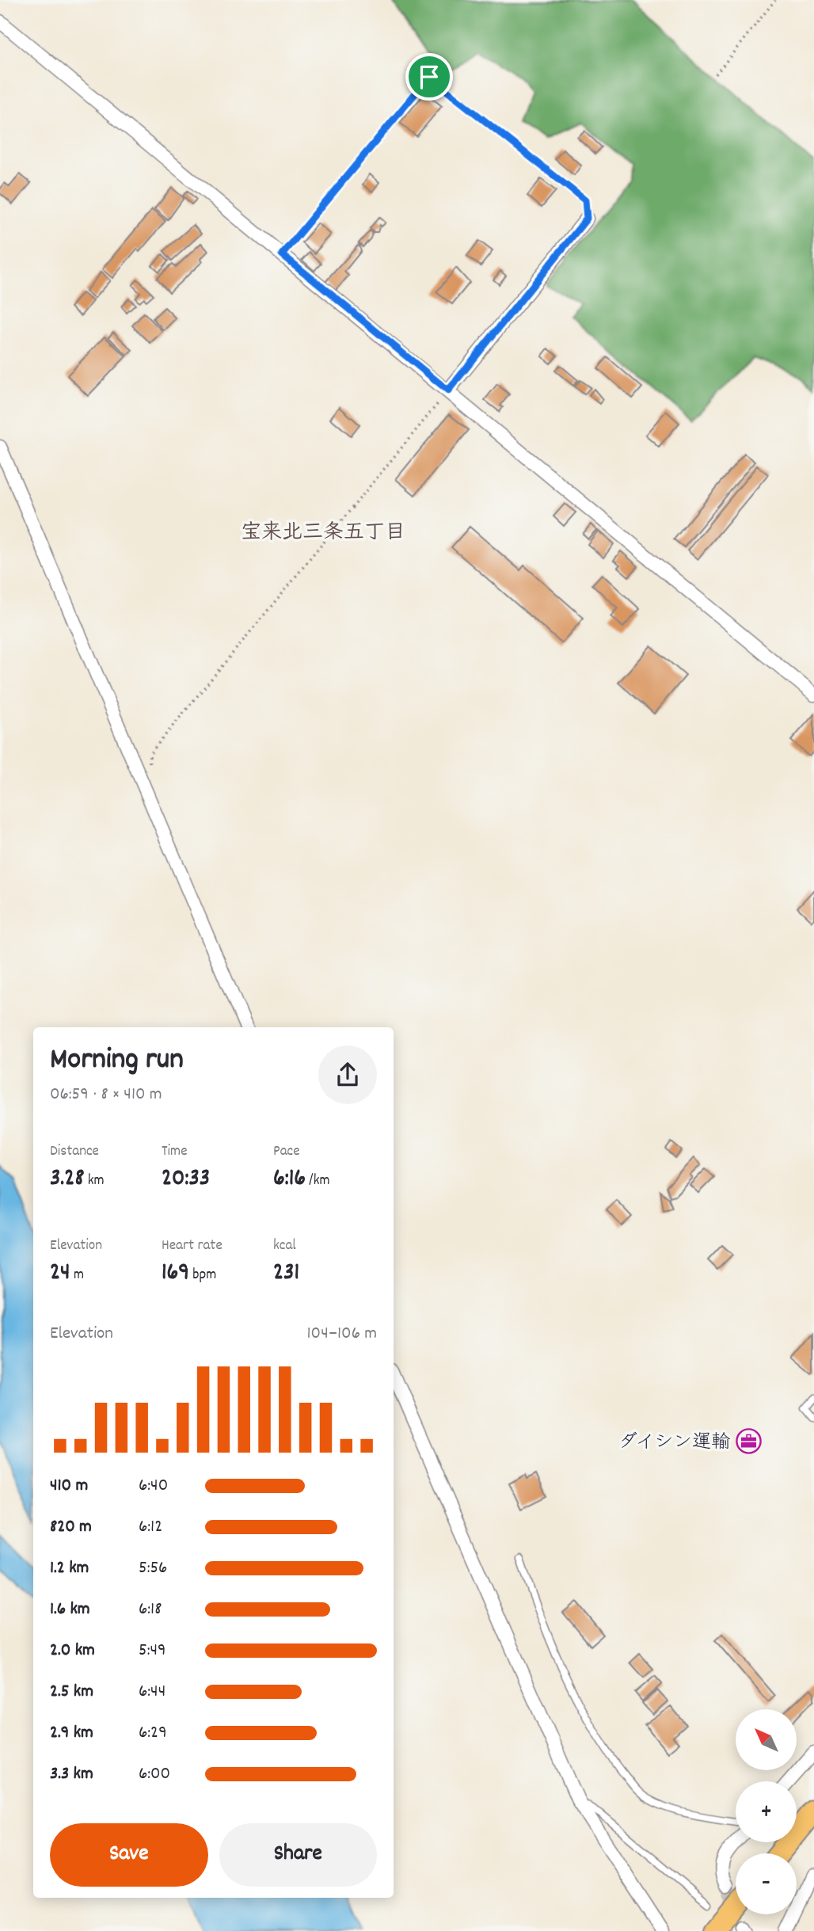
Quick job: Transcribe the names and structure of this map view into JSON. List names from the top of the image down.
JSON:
{
  "districts": ["宝来北三条五丁目"],
  "places": {
    "office": ["ダイシン運輸"]
  },
  "north": "top left",
  "page": {
    "heading": ["Morning run", "06:59 · 8 × 410 m"],
    "stats": [
      ["Distance", "3.28 km"],
      ["Time", "20:33"],
      ["Pace", "6:16 /km"],
      ["Elevation", "24 m"],
      ["Heart rate", "169 bpm"],
      ["kcal", "231"]
    ],
    "chart": ["Elevation", "104–106 m"],
    "list": [
      {
        "name": "410 m",
        "note": "6:40"
      },
      {
        "name": "820 m",
        "note": "6:12"
      },
      {
        "name": "1.2 km",
        "note": "5:56"
      },
      {
        "name": "1.6 km",
        "note": "6:18"
      },
      {
        "name": "2.0 km",
        "note": "5:49"
      },
      {
        "name": "2.5 km",
        "note": "6:44"
      },
      {
        "name": "2.9 km",
        "note": "6:29"
      },
      {
        "name": "3.3 km",
        "note": "6:00"
      }
    ],
    "map_buttons": ["+", "−"],
    "buttons": ["Save", "Share"]
  }
}
